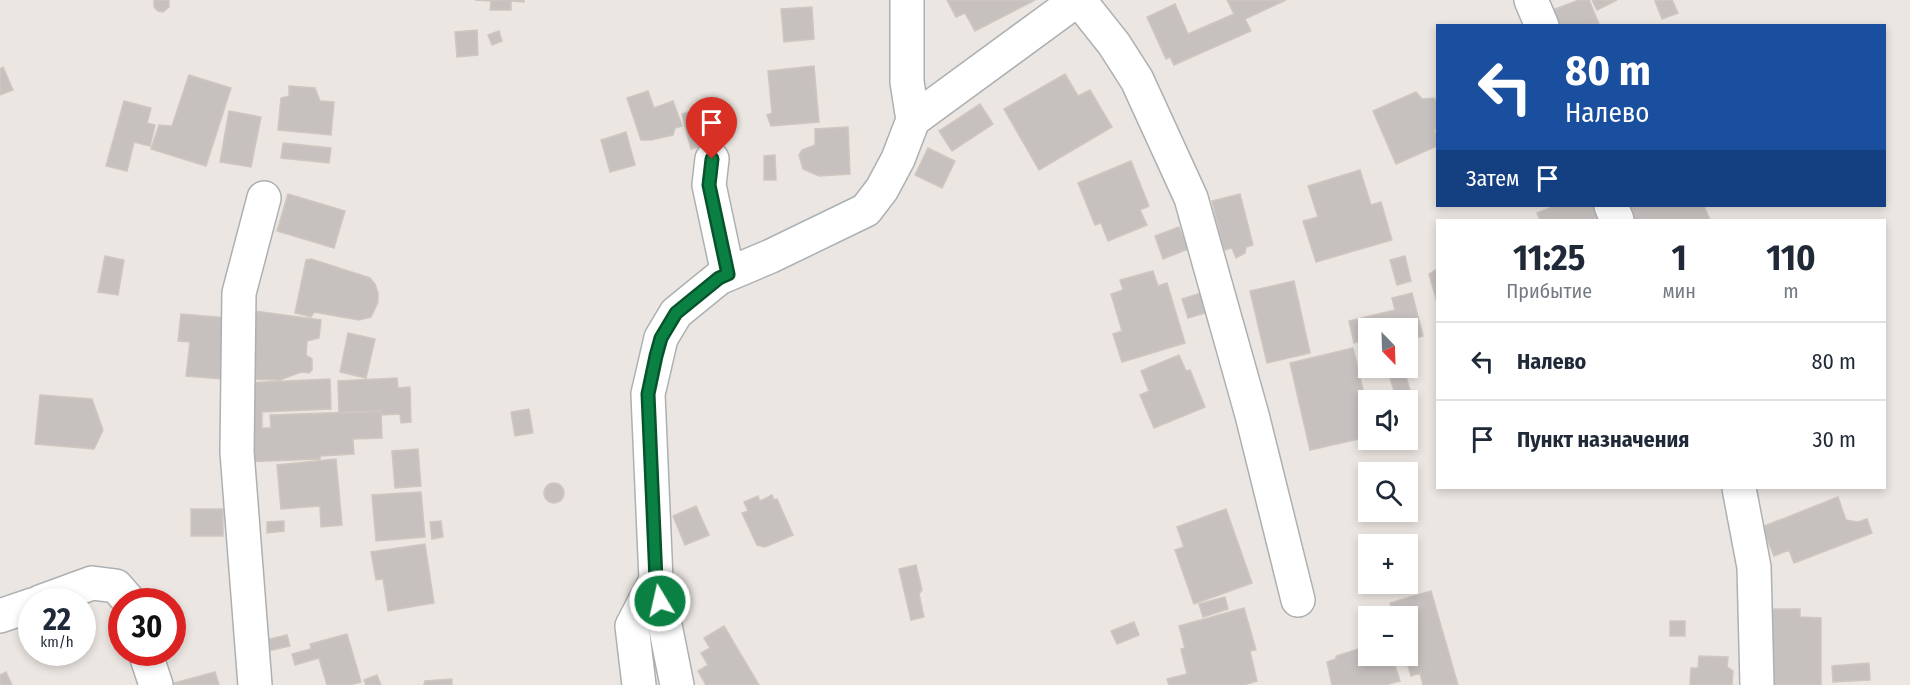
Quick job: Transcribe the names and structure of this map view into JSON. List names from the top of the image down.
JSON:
{
  "north": "bottom right",
  "page": {
    "turn": ["80 m", "Налево"],
    "then": "Затем",
    "eta": [
      "11:25",
      "Прибытие",
      "1",
      "мин",
      "110",
      "m"
    ],
    "map_buttons": ["+", "−"],
    "list": [
      {
        "name": "Налево",
        "value": "80 m"
      },
      {
        "name": "Пункт назначения",
        "value": "30 m"
      }
    ],
    "speed": "22 km/h",
    "limit": "30"
  }
}
